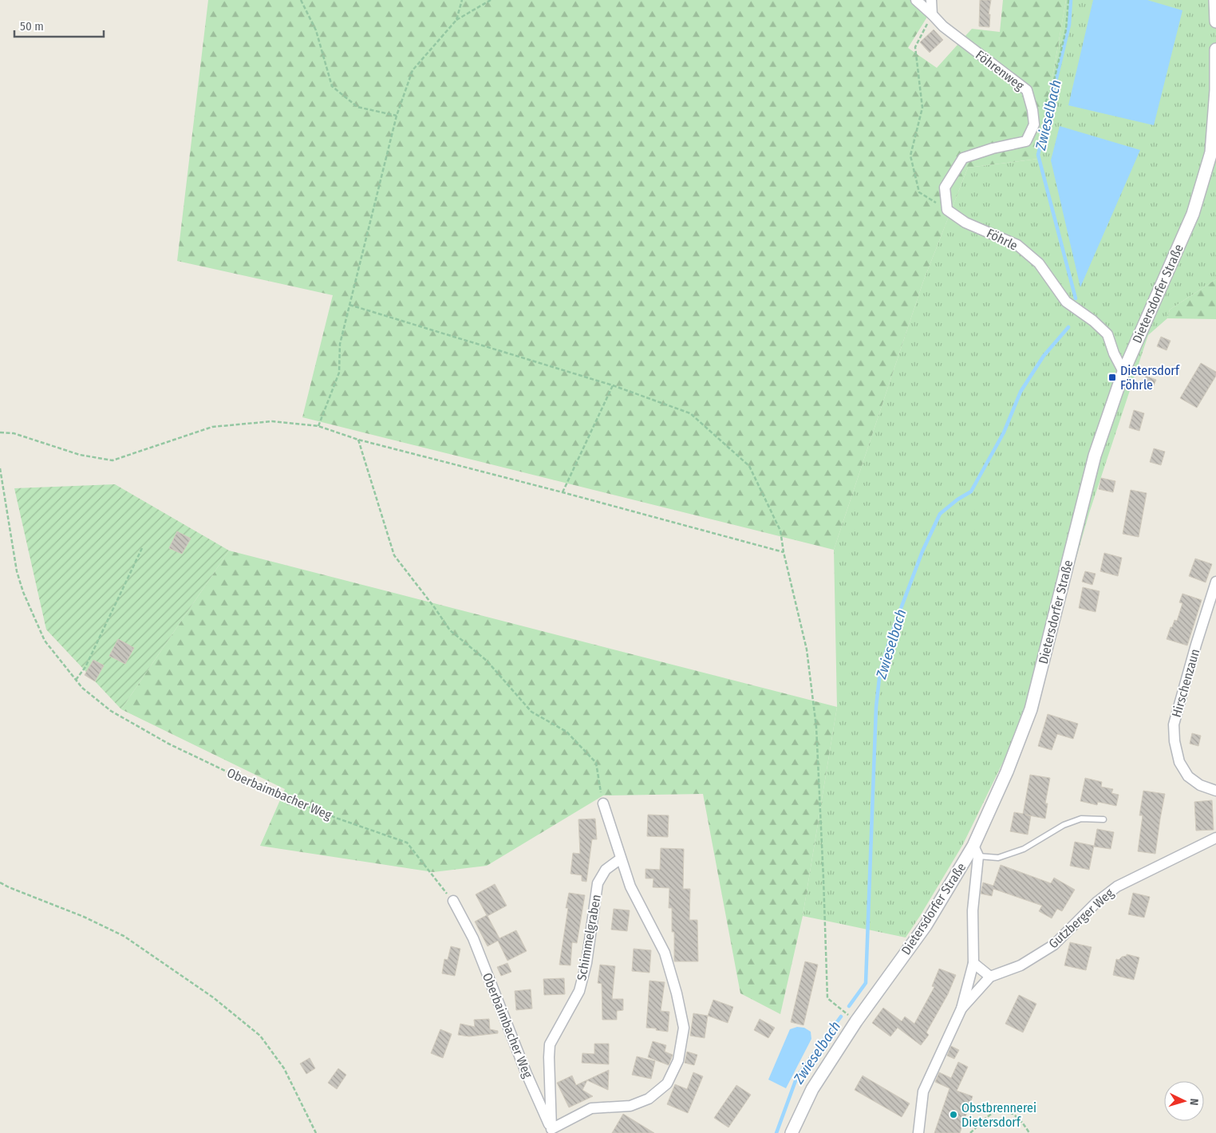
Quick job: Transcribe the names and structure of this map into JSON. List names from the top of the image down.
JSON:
{
  "streets": {
    "street": [
      "Föhrenweg",
      "Föhrle",
      "Dietersdorfer Straße",
      "Hirschenzaun",
      "Oberbaimbacher Weg",
      "Gutzberger Weg",
      "Schimmelgraben"
    ]
  },
  "crossings": [
    ["Föhrle", "Dietersdorfer Straße"],
    ["Oberbaimbacher Weg", "Schimmelgraben"]
  ],
  "water": ["Zwieselbach"],
  "places": {
    "transit": ["Dietersdorf Föhrle"],
    "other": ["Obstbrennerei Dietersdorf"]
  },
  "scale_bar": "50 m",
  "north": "right"
}
